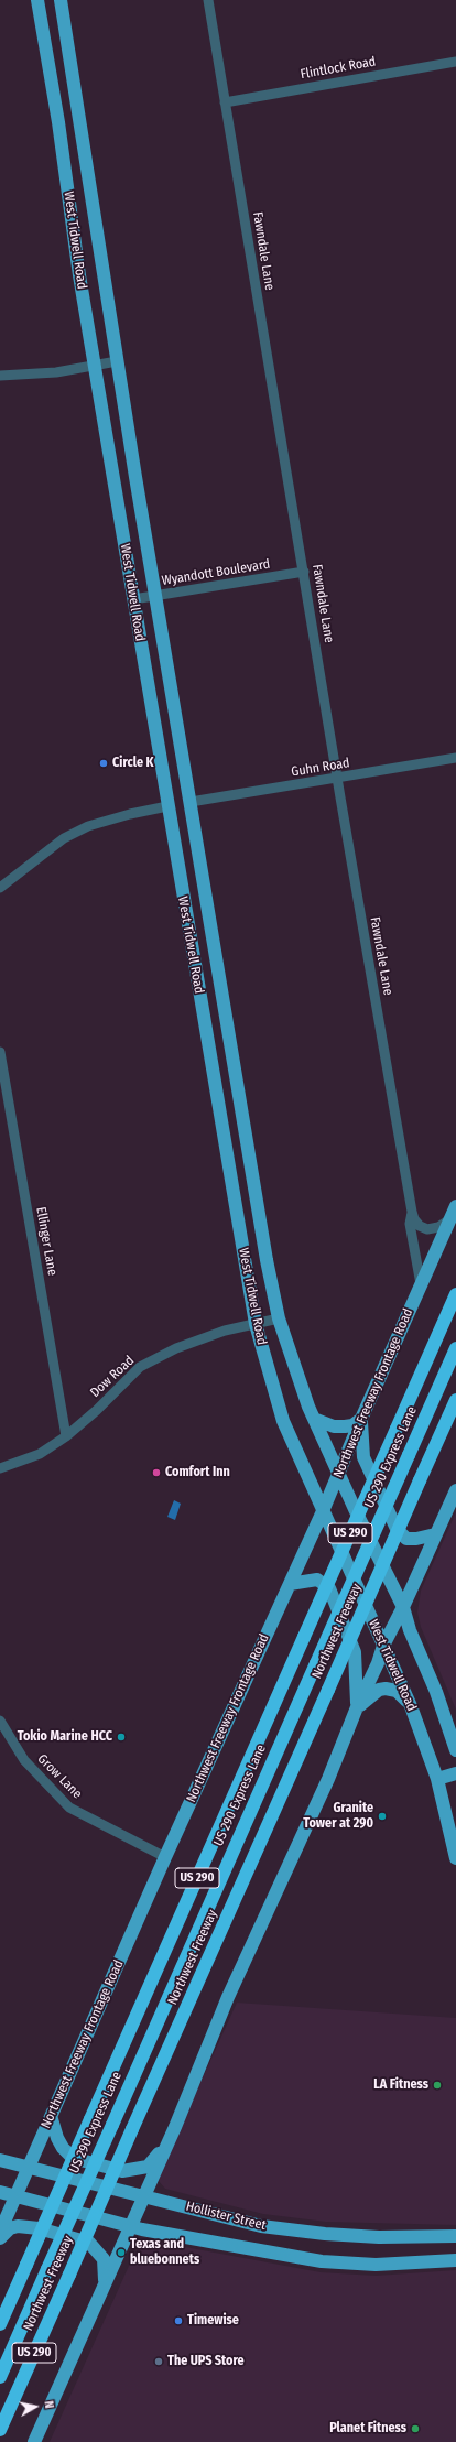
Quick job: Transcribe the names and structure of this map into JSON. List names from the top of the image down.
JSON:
{
  "streets": {
    "highway": ["US 290 Express Lane", "US 290", "Northwest Freeway"],
    "main road": ["West Tidwell Road", "Northwest Freeway Frontage Road", "Hollister Street"],
    "street": [
      "Flintlock Road",
      "Fawndale Lane",
      "Wyandott Boulevard",
      "Guhn Road",
      "Ellinger Lane",
      "Dow Road",
      "Grow Lane"
    ]
  },
  "crossings": [
    ["Flintlock Road", "Fawndale Lane"],
    ["West Tidwell Road", "Wyandott Boulevard"],
    ["West Tidwell Road", "Guhn Road"],
    ["West Tidwell Road", "Dow Road"],
    ["West Tidwell Road", "Northwest Freeway Frontage Road"],
    ["Fawndale Lane", "Wyandott Boulevard"],
    ["Fawndale Lane", "Guhn Road"],
    ["Fawndale Lane", "Northwest Freeway Frontage Road"],
    ["Ellinger Lane", "Dow Road"],
    ["Northwest Freeway Frontage Road", "Grow Lane"],
    ["Northwest Freeway Frontage Road", "Hollister Street"]
  ],
  "places": [
    "Circle K",
    "Comfort Inn",
    "Tokio Marine HCC",
    "Granite Tower at 290",
    "LA Fitness",
    "Texas and bluebonnets",
    "Timewise",
    "The UPS Store",
    "Planet Fitness"
  ],
  "north": "right"
}
